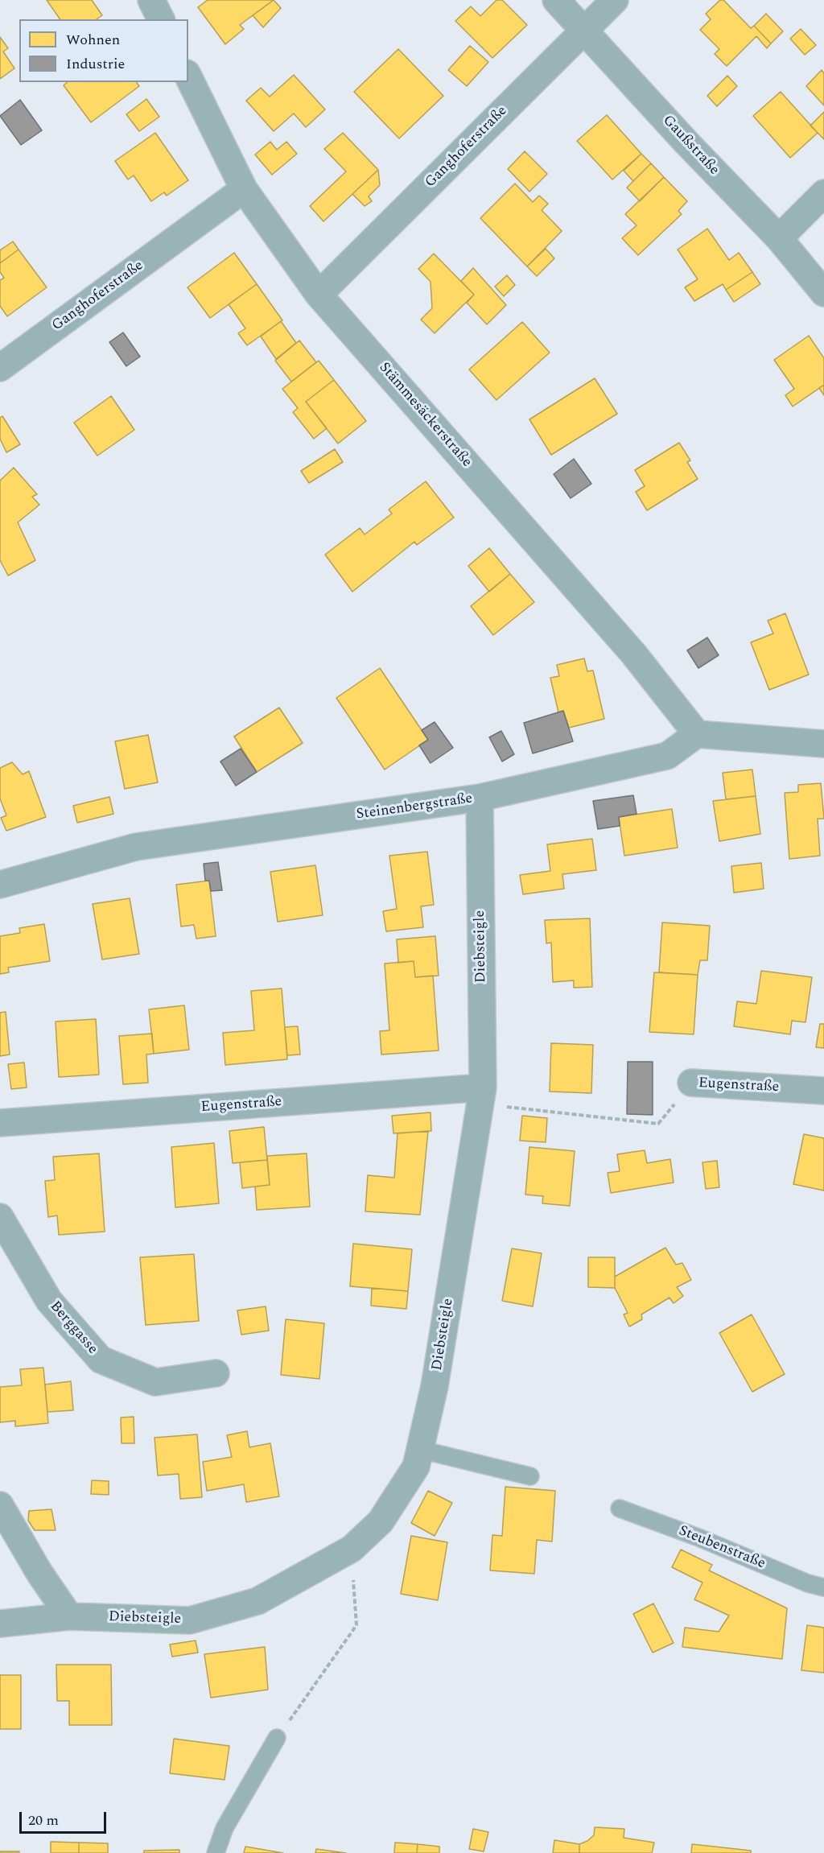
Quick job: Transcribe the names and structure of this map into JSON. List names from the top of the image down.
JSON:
{
  "streets": {
    "street": [
      "Gaußstraße",
      "Ganghoferstraße",
      "Stämmesäckerstraße",
      "Steinenbergstraße",
      "Diebsteigle",
      "Eugenstraße",
      "Berggasse"
    ],
    "lane": ["Steubenstraße"]
  },
  "crossings": [
    ["Gaußstraße", "Ganghoferstraße"],
    ["Ganghoferstraße", "Stämmesäckerstraße"],
    ["Stämmesäckerstraße", "Steinenbergstraße"],
    ["Steinenbergstraße", "Diebsteigle"],
    ["Diebsteigle", "Eugenstraße"]
  ],
  "legend": ["Wohnen", "Industrie"],
  "scale_bar": "20 m"
}
